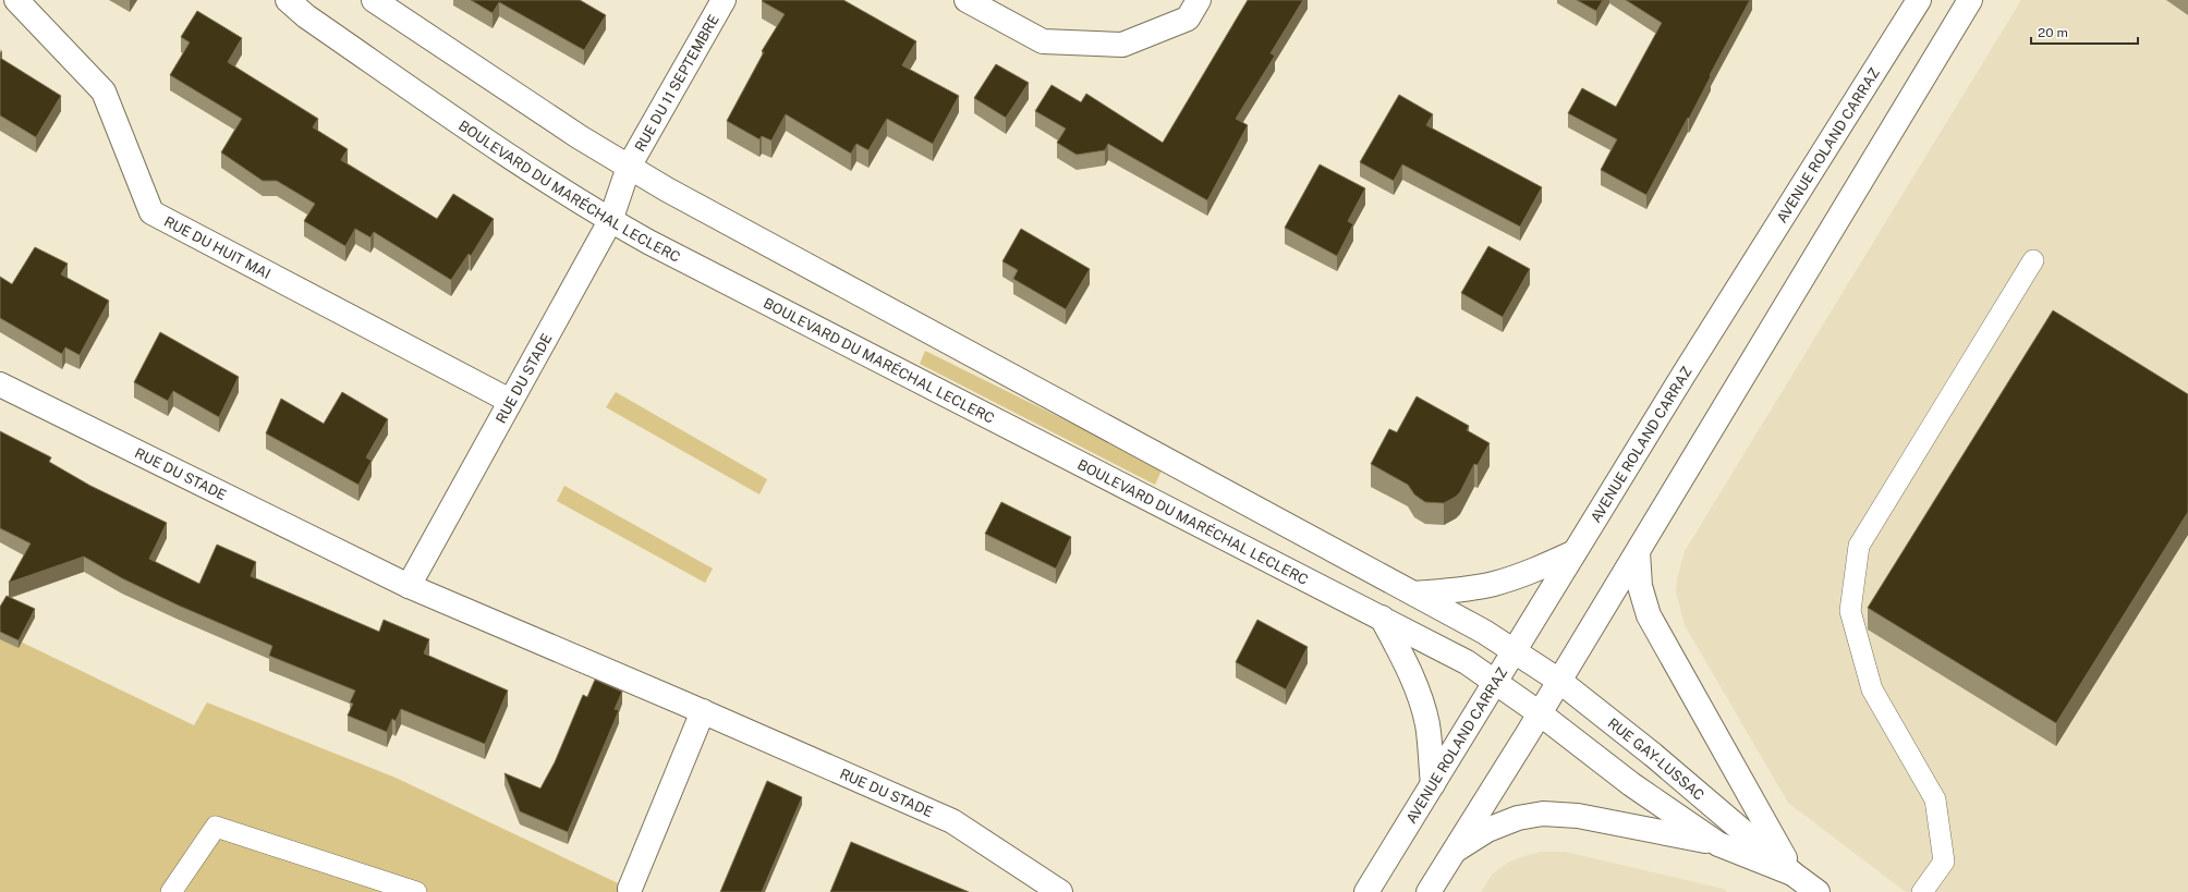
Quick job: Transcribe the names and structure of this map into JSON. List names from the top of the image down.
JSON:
{
  "streets": {
    "main road": [
      "RUE DU 11 SEPTEMBRE",
      "AVENUE ROLAND CARRAZ",
      "BOULEVARD DU MARÉCHAL LECLERC",
      "RUE DU HUIT MAI",
      "RUE DU STADE",
      "RUE GAY-LUSSAC"
    ]
  },
  "crossings": [
    ["RUE DU 11 SEPTEMBRE", "RUE DU STADE"],
    ["AVENUE ROLAND CARRAZ", "BOULEVARD DU MARÉCHAL LECLERC"],
    ["AVENUE ROLAND CARRAZ", "RUE GAY-LUSSAC"],
    ["BOULEVARD DU MARÉCHAL LECLERC", "RUE DU STADE"],
    ["BOULEVARD DU MARÉCHAL LECLERC", "RUE GAY-LUSSAC"],
    ["RUE DU HUIT MAI", "RUE DU STADE"]
  ],
  "scale_bar": "20 m"
}
